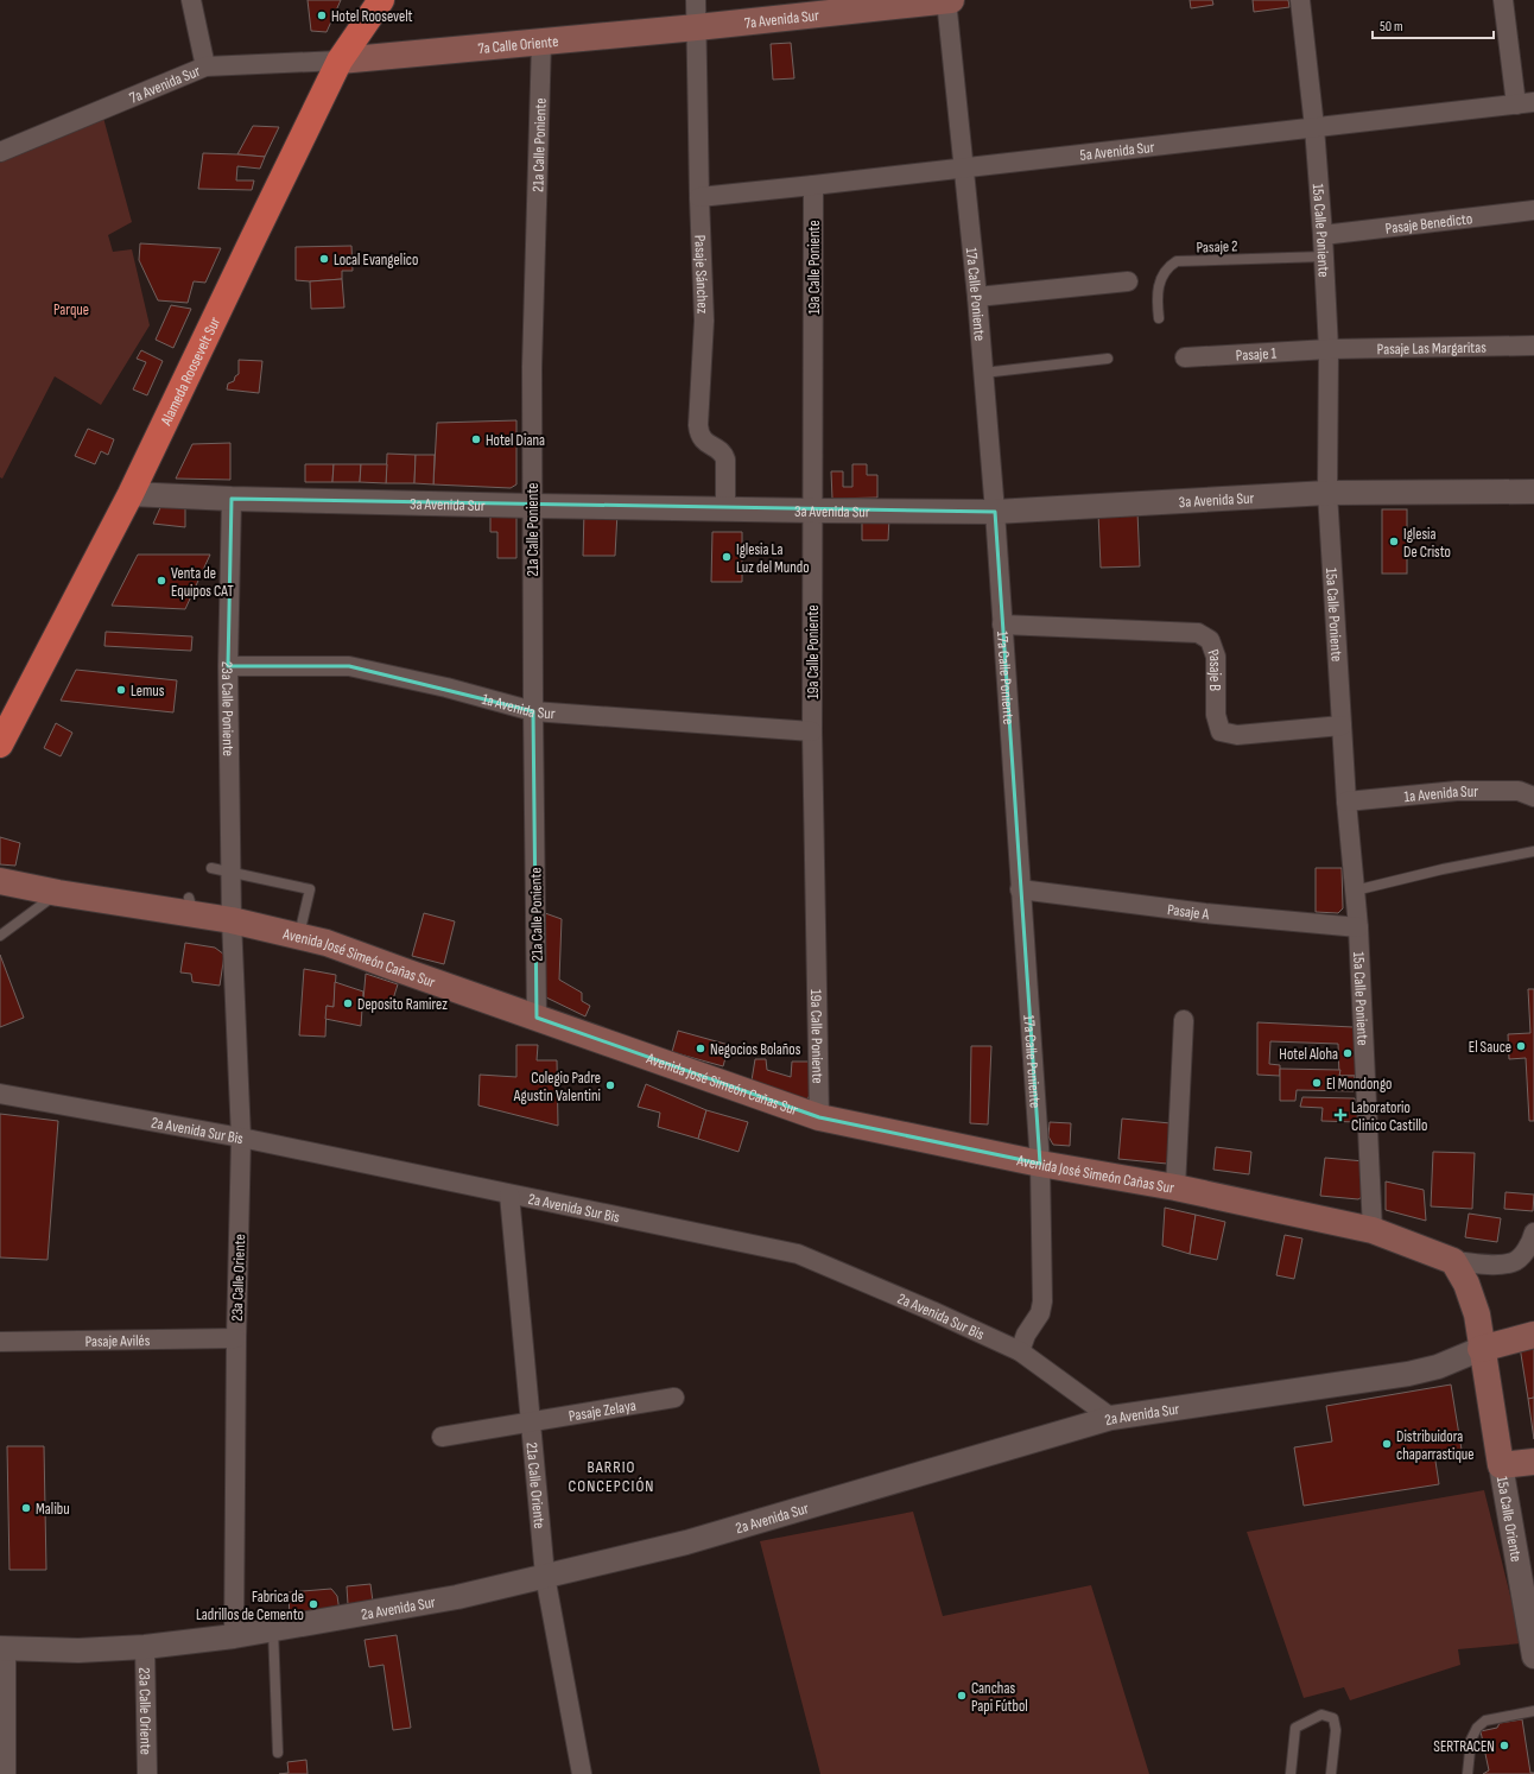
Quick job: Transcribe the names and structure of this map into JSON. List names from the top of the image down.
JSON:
{
  "streets": {
    "highway": ["Alameda Roosevelt Sur"],
    "main road": [
      "7a Avenida Sur",
      "7a Calle Oriente",
      "Avenida José Simeón Cañas Sur",
      "2a Avenida Sur"
    ],
    "street": [
      "21a Calle Poniente",
      "5a Avenida Sur",
      "Pasaje Benedicto",
      "15a Calle Poniente",
      "19a Calle Poniente",
      "Pasaje Sánchez",
      "17a Calle Poniente",
      "Pasaje Las Margaritas",
      "Pasaje 1",
      "3a Avenida Sur",
      "Pasaje B",
      "1a Avenida Sur",
      "23a Calle Poniente",
      "Pasaje A",
      "2a Avenida Sur Bis",
      "23a Calle Oriente",
      "Pasaje Avilés",
      "Pasaje Zelaya",
      "21a Calle Oriente",
      "15a Calle Oriente"
    ],
    "lane": ["Pasaje 2"]
  },
  "crossings": [
    ["7a Avenida Sur", "7a Calle Oriente"],
    ["7a Avenida Sur", "Pasaje Sánchez"],
    ["7a Avenida Sur", "17a Calle Poniente"],
    ["7a Avenida Sur", "Alameda Roosevelt Sur"],
    ["7a Calle Oriente", "21a Calle Poniente"],
    ["7a Calle Oriente", "Pasaje Sánchez"],
    ["7a Calle Oriente", "Alameda Roosevelt Sur"],
    ["21a Calle Poniente", "3a Avenida Sur"],
    ["21a Calle Poniente", "1a Avenida Sur"],
    ["21a Calle Poniente", "Avenida José Simeón Cañas Sur"],
    ["5a Avenida Sur", "15a Calle Poniente"],
    ["5a Avenida Sur", "19a Calle Poniente"],
    ["5a Avenida Sur", "Pasaje Sánchez"],
    ["5a Avenida Sur", "17a Calle Poniente"],
    ["Pasaje Benedicto", "15a Calle Poniente"],
    ["15a Calle Poniente", "Pasaje 2"],
    ["15a Calle Poniente", "Pasaje Las Margaritas"],
    ["15a Calle Poniente", "Pasaje 1"],
    ["15a Calle Poniente", "3a Avenida Sur"],
    ["15a Calle Poniente", "Pasaje B"],
    ["15a Calle Poniente", "1a Avenida Sur"],
    ["15a Calle Poniente", "Pasaje A"],
    ["15a Calle Poniente", "Avenida José Simeón Cañas Sur"],
    ["19a Calle Poniente", "3a Avenida Sur"],
    ["19a Calle Poniente", "1a Avenida Sur"],
    ["19a Calle Poniente", "Avenida José Simeón Cañas Sur"],
    ["Pasaje Sánchez", "3a Avenida Sur"],
    ["17a Calle Poniente", "3a Avenida Sur"],
    ["17a Calle Poniente", "Pasaje B"],
    ["17a Calle Poniente", "Pasaje A"],
    ["17a Calle Poniente", "Avenida José Simeón Cañas Sur"],
    ["17a Calle Poniente", "2a Avenida Sur Bis"],
    ["Pasaje Las Margaritas", "Pasaje 1"],
    ["Alameda Roosevelt Sur", "3a Avenida Sur"],
    ["3a Avenida Sur", "23a Calle Poniente"],
    ["1a Avenida Sur", "23a Calle Poniente"],
    ["23a Calle Poniente", "Avenida José Simeón Cañas Sur"],
    ["23a Calle Poniente", "23a Calle Oriente"],
    ["Avenida José Simeón Cañas Sur", "23a Calle Oriente"],
    ["2a Avenida Sur Bis", "23a Calle Oriente"],
    ["2a Avenida Sur Bis", "2a Avenida Sur"],
    ["2a Avenida Sur Bis", "21a Calle Oriente"],
    ["23a Calle Oriente", "Pasaje Avilés"],
    ["23a Calle Oriente", "2a Avenida Sur"],
    ["Pasaje Zelaya", "21a Calle Oriente"],
    ["2a Avenida Sur", "21a Calle Oriente"]
  ],
  "districts": ["BARRIO CONCEPCIÓN"],
  "parks": ["Parque"],
  "places": {
    "other": [
      "Hotel Roosevelt",
      "Local Evangelico",
      "Hotel Diana",
      "Iglesia De Cristo",
      "Iglesia La Luz del Mundo",
      "Venta de Equipos CAT",
      "Lemus",
      "Deposito Ramirez",
      "El Sauce",
      "Negocios Bolaños",
      "Hotel Aloha",
      "El Mondongo",
      "Colegio Padre Agustin Valentini",
      "Distribuidora chaparrastique",
      "Malibu",
      "Fabrica de Ladrillos de Cemento",
      "Canchas Papi Fútbol",
      "SERTRACEN"
    ],
    "health": ["Laboratorio Clinico Castillo"]
  },
  "scale_bar": "50 m"
}
